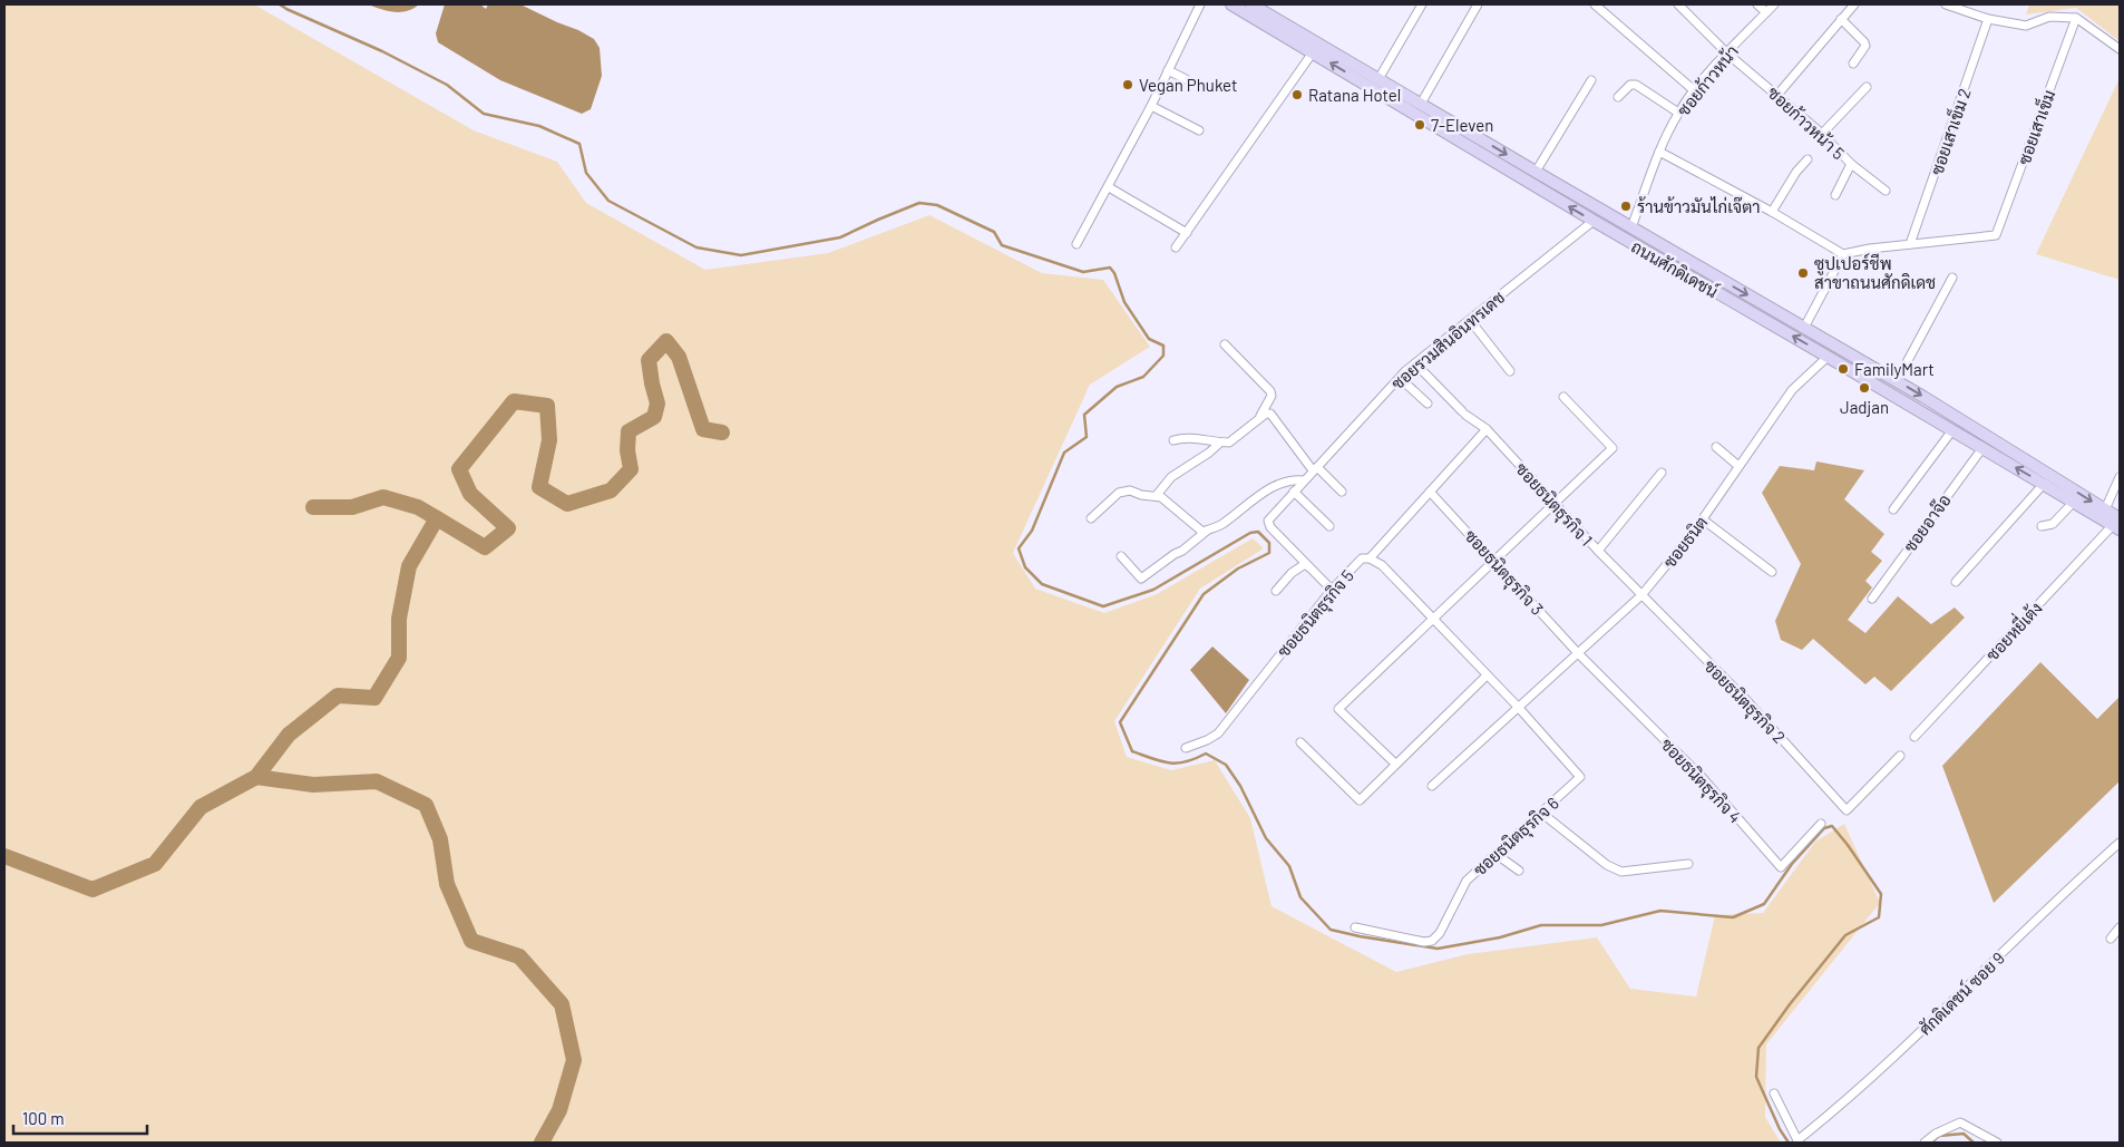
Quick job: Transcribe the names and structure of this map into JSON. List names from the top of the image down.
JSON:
{
  "streets": {
    "main road": ["ถนนศักดิเดชน์"],
    "street": [
      "ซอยก้าวหน้า",
      "ซอยก้าวหน้า 5",
      "ซอยเสาเข็ม",
      "ซอยเสาเข็ม 2",
      "ซอยรวมสินอินทรเดช",
      "ซอยธนิตธุรกิจ 1",
      "ซอยอาจ๊อ",
      "ซอยธนิต",
      "ซอยธนิตธุรกิจ 3",
      "ซอยธนิตธุรกิจ 5",
      "ซอยหยี่เต้ง",
      "ซอยธนิตธุรกิจ 2",
      "ซอยธนิตธุรกิจ 4",
      "ซอยธนิตธุรกิจ 6",
      "ศักดิเดชน์ ซอย 9"
    ]
  },
  "crossings": [
    ["ซอยก้าวหน้า", "ซอยก้าวหน้า 5"],
    ["ซอยก้าวหน้า", "ถนนศักดิเดชน์"],
    ["ซอยเสาเข็ม", "ซอยเสาเข็ม 2"],
    ["ถนนศักดิเดชน์", "ซอยรวมสินอินทรเดช"],
    ["ถนนศักดิเดชน์", "ซอยอาจ๊อ"],
    ["ถนนศักดิเดชน์", "ซอยธนิต"],
    ["ถนนศักดิเดชน์", "ซอยหยี่เต้ง"],
    ["ซอยรวมสินอินทรเดช", "ซอยธนิตธุรกิจ 1"],
    ["ซอยธนิตธุรกิจ 1", "ซอยธนิต"],
    ["ซอยธนิตธุรกิจ 1", "ซอยธนิตธุรกิจ 2"],
    ["ซอยธนิต", "ซอยธนิตธุรกิจ 3"],
    ["ซอยธนิต", "ซอยธนิตธุรกิจ 5"],
    ["ซอยธนิต", "ซอยธนิตธุรกิจ 2"],
    ["ซอยธนิต", "ซอยธนิตธุรกิจ 4"],
    ["ซอยธนิต", "ซอยธนิตธุรกิจ 6"],
    ["ซอยธนิตธุรกิจ 3", "ซอยธนิตธุรกิจ 4"],
    ["ซอยธนิตธุรกิจ 5", "ซอยธนิตธุรกิจ 6"]
  ],
  "places": [
    "Vegan Phuket",
    "Ratana Hotel",
    "7-Eleven",
    "ร้านข้าวมันไก่เจ๊ตา",
    "ซูปเปอร์ชีพ สาขาถนนศักดิเดช",
    "FamilyMart",
    "Jadjan"
  ],
  "scale_bar": "100 m"
}
